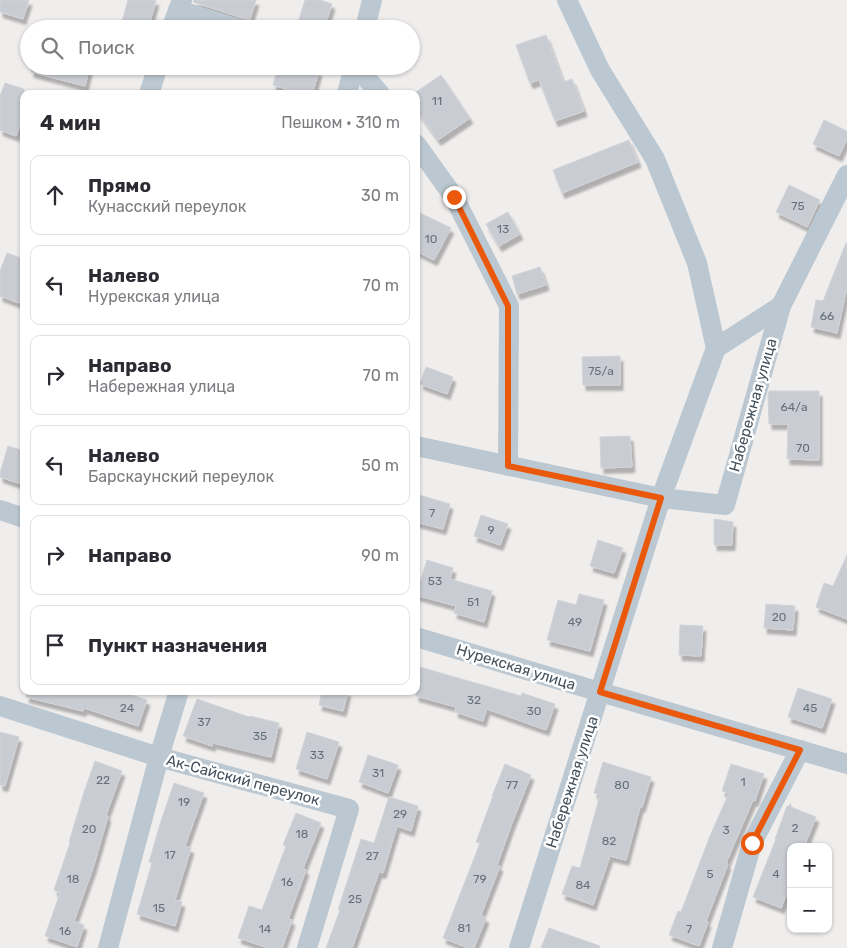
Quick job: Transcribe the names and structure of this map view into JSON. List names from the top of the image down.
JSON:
{
  "streets": {
    "street": ["Набережная улица", "Нурекская улица", "Ак-Сайский переулок"]
  },
  "crossings": [
    ["Набережная улица", "Нурекская улица"]
  ],
  "house_numbers": [
    "11",
    "75",
    "13",
    "10",
    "66",
    "75/а",
    "64/а",
    "70",
    "7",
    "9",
    "53",
    "51",
    "20",
    "49",
    "32",
    "24",
    "45",
    "30",
    "37",
    "35",
    "33",
    "31",
    "22",
    "1",
    "77",
    "80",
    "19",
    "29",
    "2",
    "20",
    "3",
    "18",
    "82",
    "17",
    "27",
    "5",
    "4",
    "18",
    "79",
    "16",
    "84",
    "25",
    "15",
    "81",
    "14",
    "7",
    "16"
  ],
  "page": {
    "search": "Поиск",
    "heading": ["4 мин", "Пешком · 310 m"],
    "list": [
      ["Прямо", "Кунасский переулок", "30 m"],
      ["Налево", "Нурекская улица", "70 m"],
      ["Направо", "Набережная улица", "70 m"],
      ["Налево", "Барскаунский переулок", "50 m"],
      ["Направо", "90 m"],
      "Пункт назначения"
    ],
    "map_buttons": ["+", "−"]
  }
}
